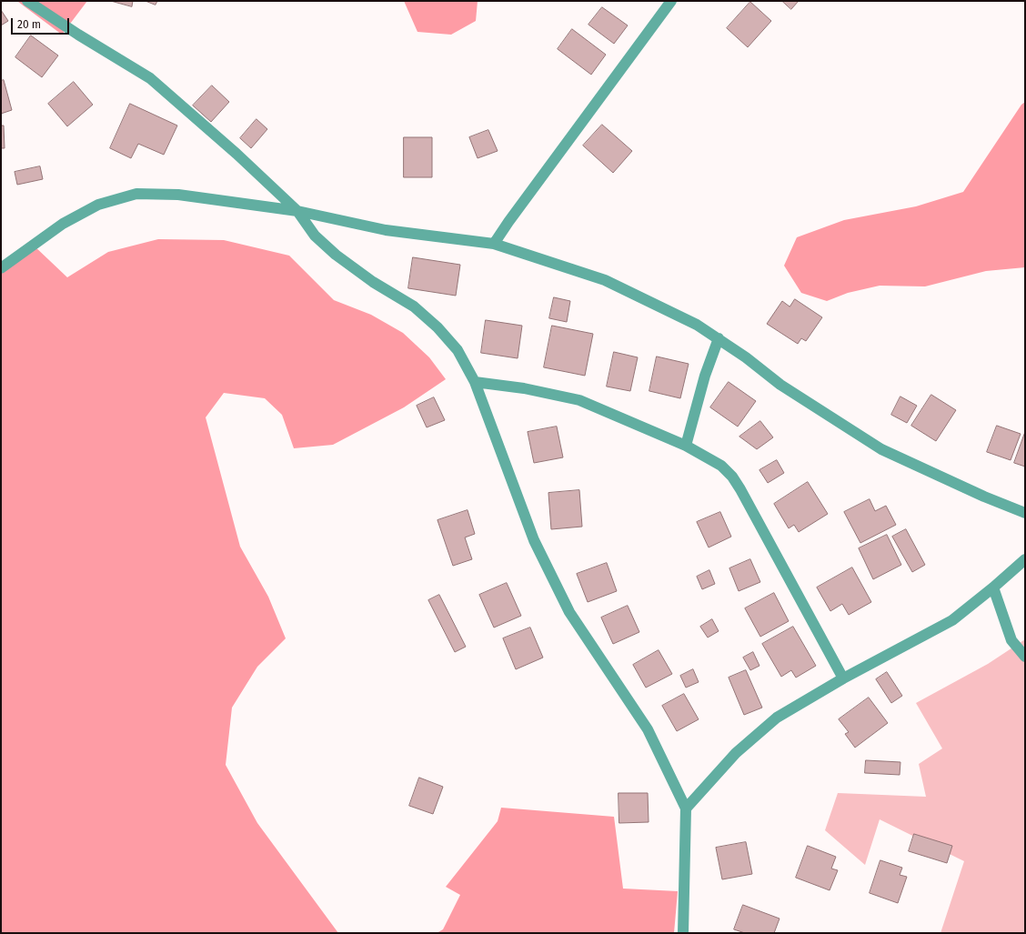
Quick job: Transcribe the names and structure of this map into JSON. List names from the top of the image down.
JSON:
{
  "scale_bar": "20 m"
}
